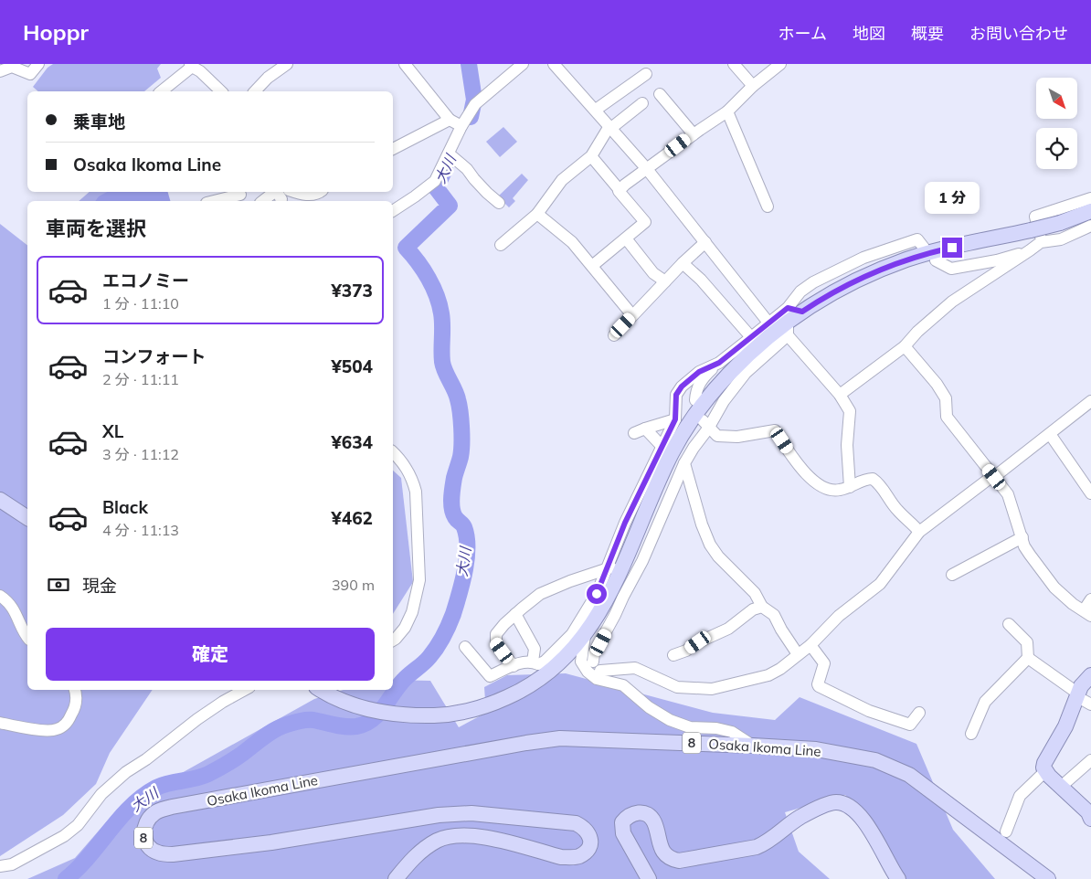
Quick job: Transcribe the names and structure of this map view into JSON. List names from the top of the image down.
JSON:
{
  "streets": {
    "main road": ["8", "Osaka Ikoma Line"]
  },
  "water": ["大川"],
  "north": "bottom right",
  "page": {
    "header": "Hoppr",
    "nav": [
      "ホーム",
      "地図",
      "概要",
      "お問い合わせ"
    ],
    "banner": ["乗車地", "Osaka Ikoma Line"],
    "bubble": "1 分",
    "heading": "車両を選択",
    "list": [
      {
        "name": "エコノミー",
        "note": "1 分 · 11:10",
        "value": "¥373"
      },
      {
        "name": "コンフォート",
        "note": "2 分 · 11:11",
        "value": "¥504"
      },
      {
        "name": "XL",
        "note": "3 分 · 11:12",
        "value": "¥634"
      },
      {
        "name": "Black",
        "note": "4 分 · 11:13",
        "value": "¥462"
      }
    ],
    "pay": ["現金", "390 m"],
    "buttons": "確定"
  }
}
